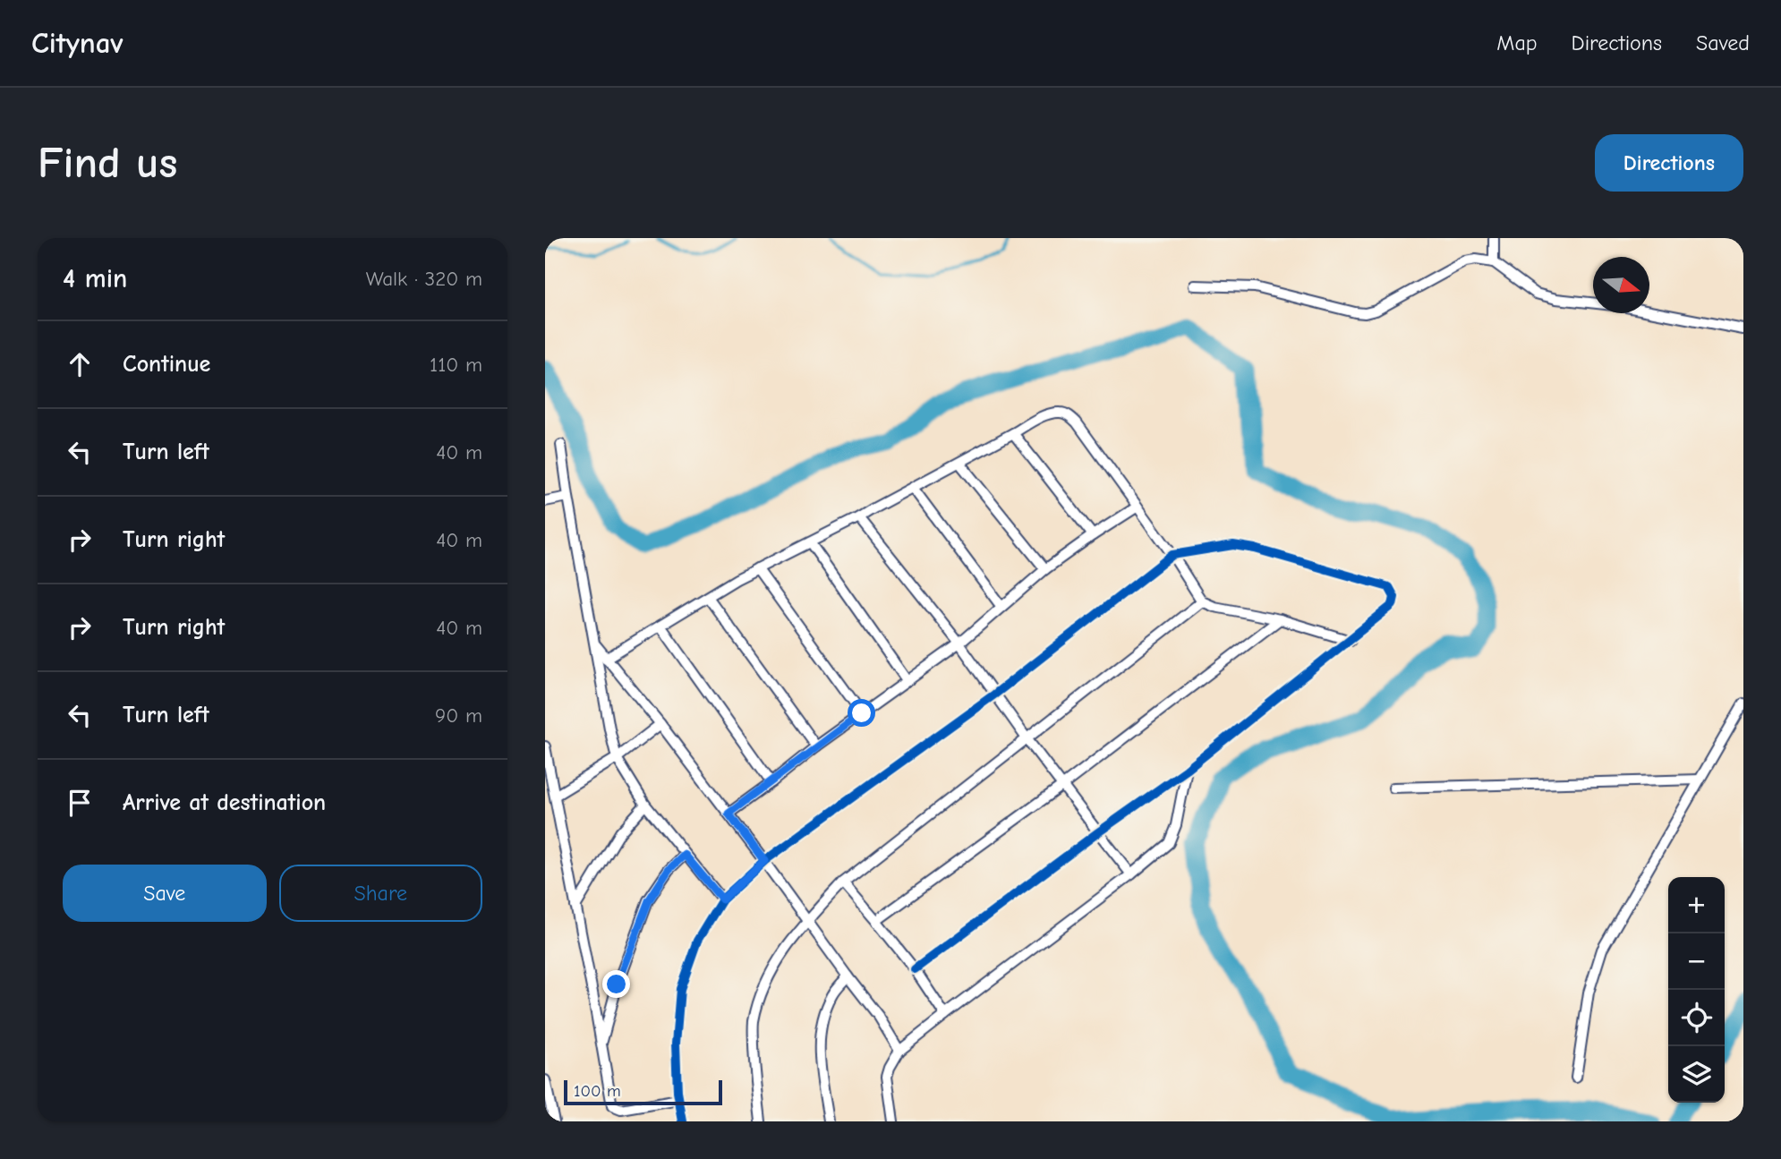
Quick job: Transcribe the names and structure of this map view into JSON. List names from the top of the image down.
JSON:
{
  "scale_bar": "100 m",
  "north": "right",
  "page": {
    "header": "Citynav",
    "nav": ["Map", "Directions", "Saved"],
    "buttons": [
      "Directions",
      ["Save", "Share"]
    ],
    "title": "Find us",
    "heading": ["4 min", "Walk · 320 m"],
    "list": [
      ["Continue", "110 m"],
      ["Turn left", "40 m"],
      ["Turn right", "40 m"],
      ["Turn right", "40 m"],
      ["Turn left", "90 m"],
      "Arrive at destination"
    ],
    "map_buttons": ["+", "−"],
    "scale": "100 m"
  }
}
